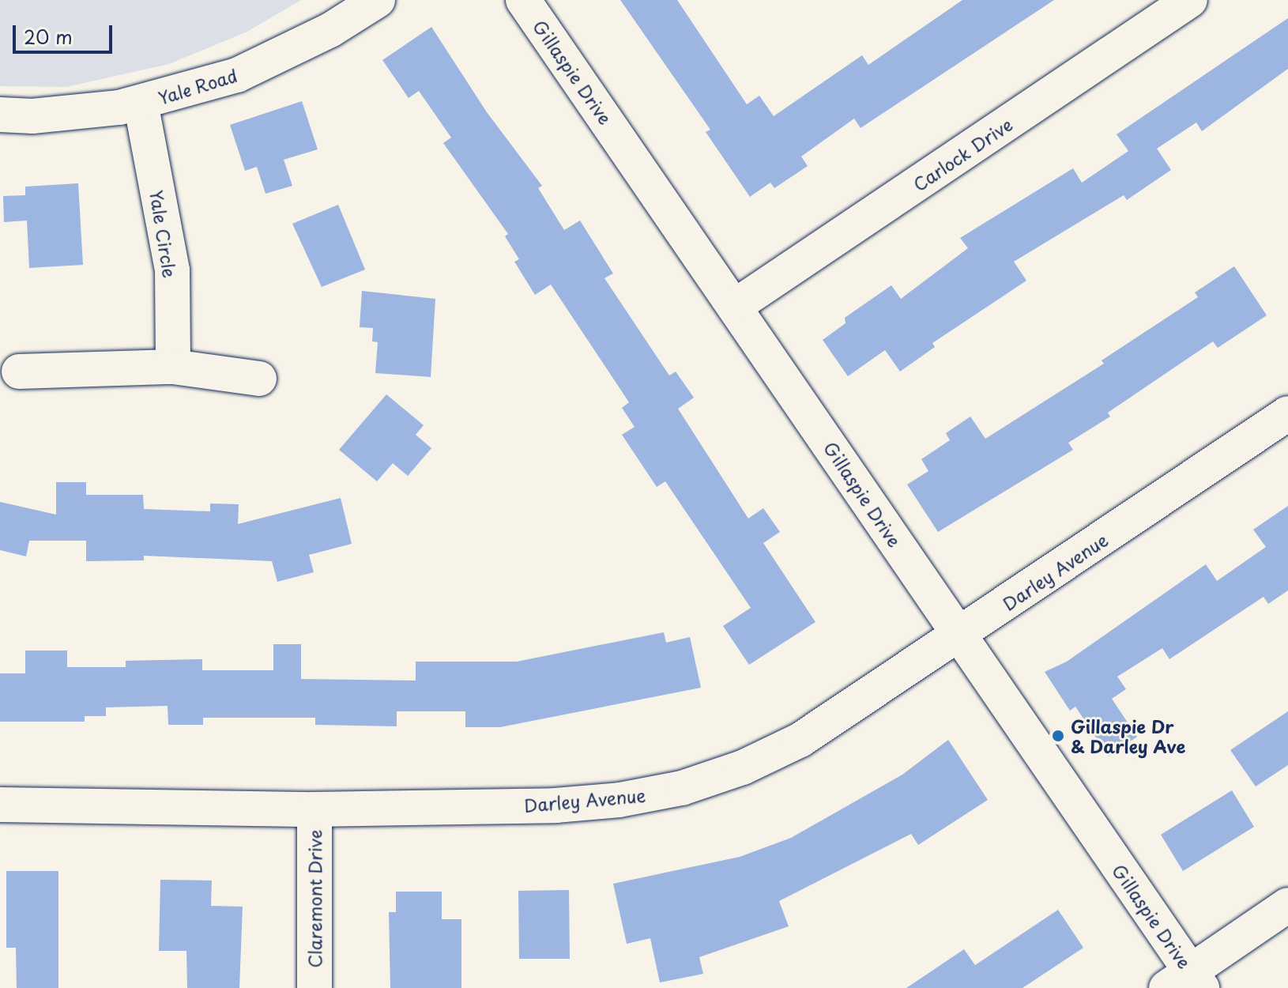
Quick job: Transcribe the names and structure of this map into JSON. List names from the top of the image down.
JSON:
{
  "streets": {
    "street": [
      "Gillaspie Drive",
      "Yale Road",
      "Carlock Drive",
      "Yale Circle",
      "Darley Avenue",
      "Claremont Drive"
    ]
  },
  "crossings": [
    ["Gillaspie Drive", "Carlock Drive"],
    ["Gillaspie Drive", "Darley Avenue"],
    ["Yale Road", "Yale Circle"],
    ["Darley Avenue", "Claremont Drive"]
  ],
  "places": ["Gillaspie Dr & Darley Ave"],
  "scale_bar": "20 m"
}
